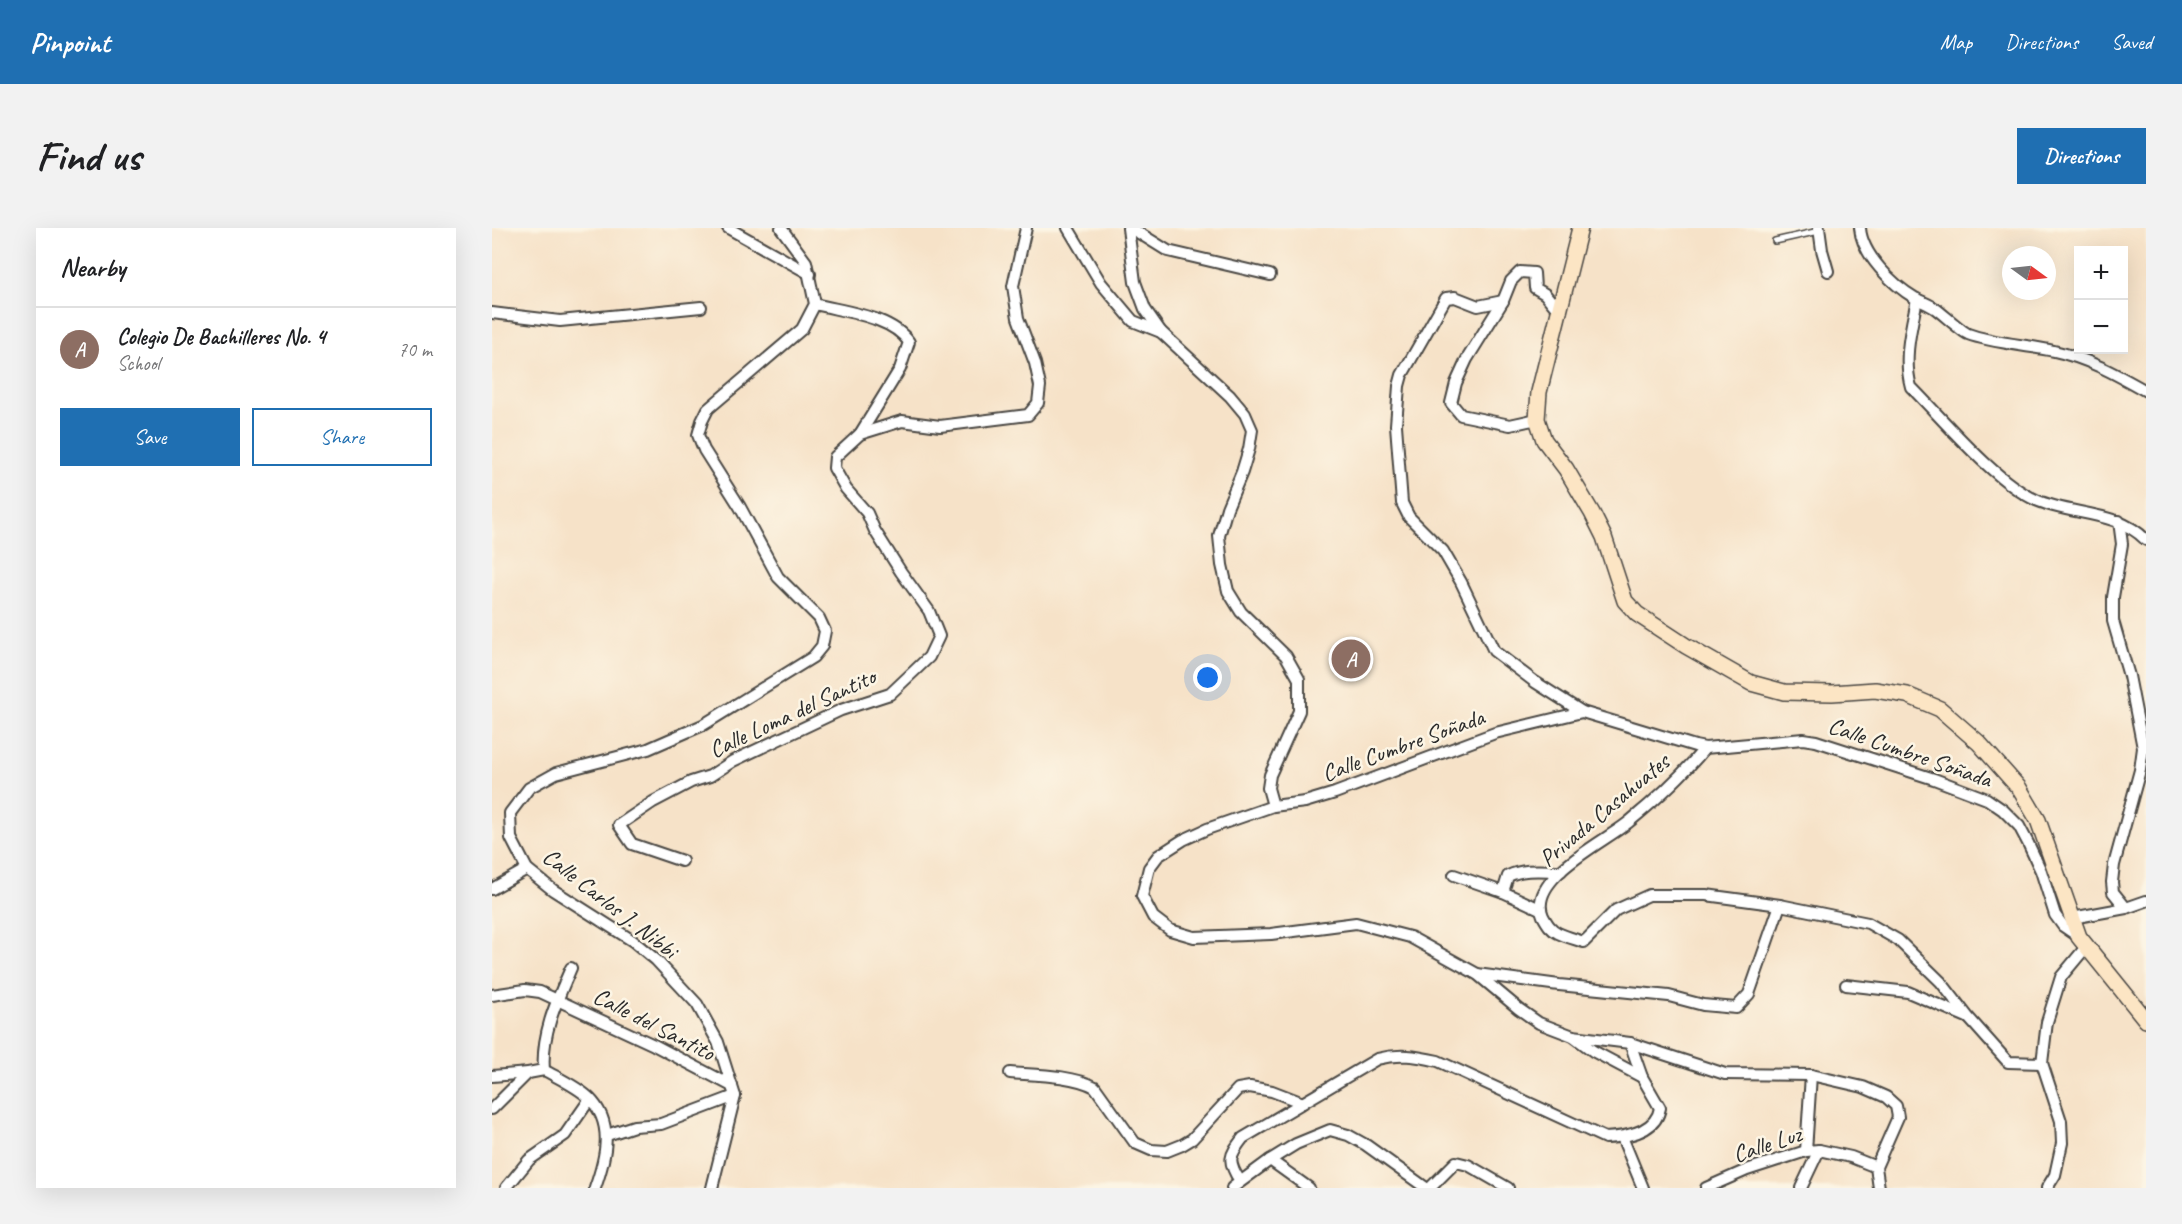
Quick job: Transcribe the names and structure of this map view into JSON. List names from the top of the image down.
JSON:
{
  "streets": {
    "street": [
      "Calle Loma del Santito",
      "Calle Cumbre Soñada",
      "Privada Casahuates",
      "Calle Carlos J. Nibbi",
      "Calle del Santito",
      "Calle Luz"
    ]
  },
  "crossings": [
    ["Calle Loma del Santito", "Calle Carlos J. Nibbi"],
    ["Calle Cumbre Soñada", "Privada Casahuates"],
    ["Calle Carlos J. Nibbi", "Calle del Santito"]
  ],
  "north": "right",
  "page": {
    "header": "Pinpoint",
    "nav": ["Map", "Directions", "Saved"],
    "buttons": [
      "Directions",
      ["Save", "Share"]
    ],
    "title": "Find us",
    "heading": "Nearby",
    "map_buttons": ["+", "−"],
    "list": [
      {
        "mark": "A",
        "name": "Colegio De Bachilleres No. 4",
        "note": "School",
        "value": "70 m"
      }
    ],
    "pins": "A"
  }
}
